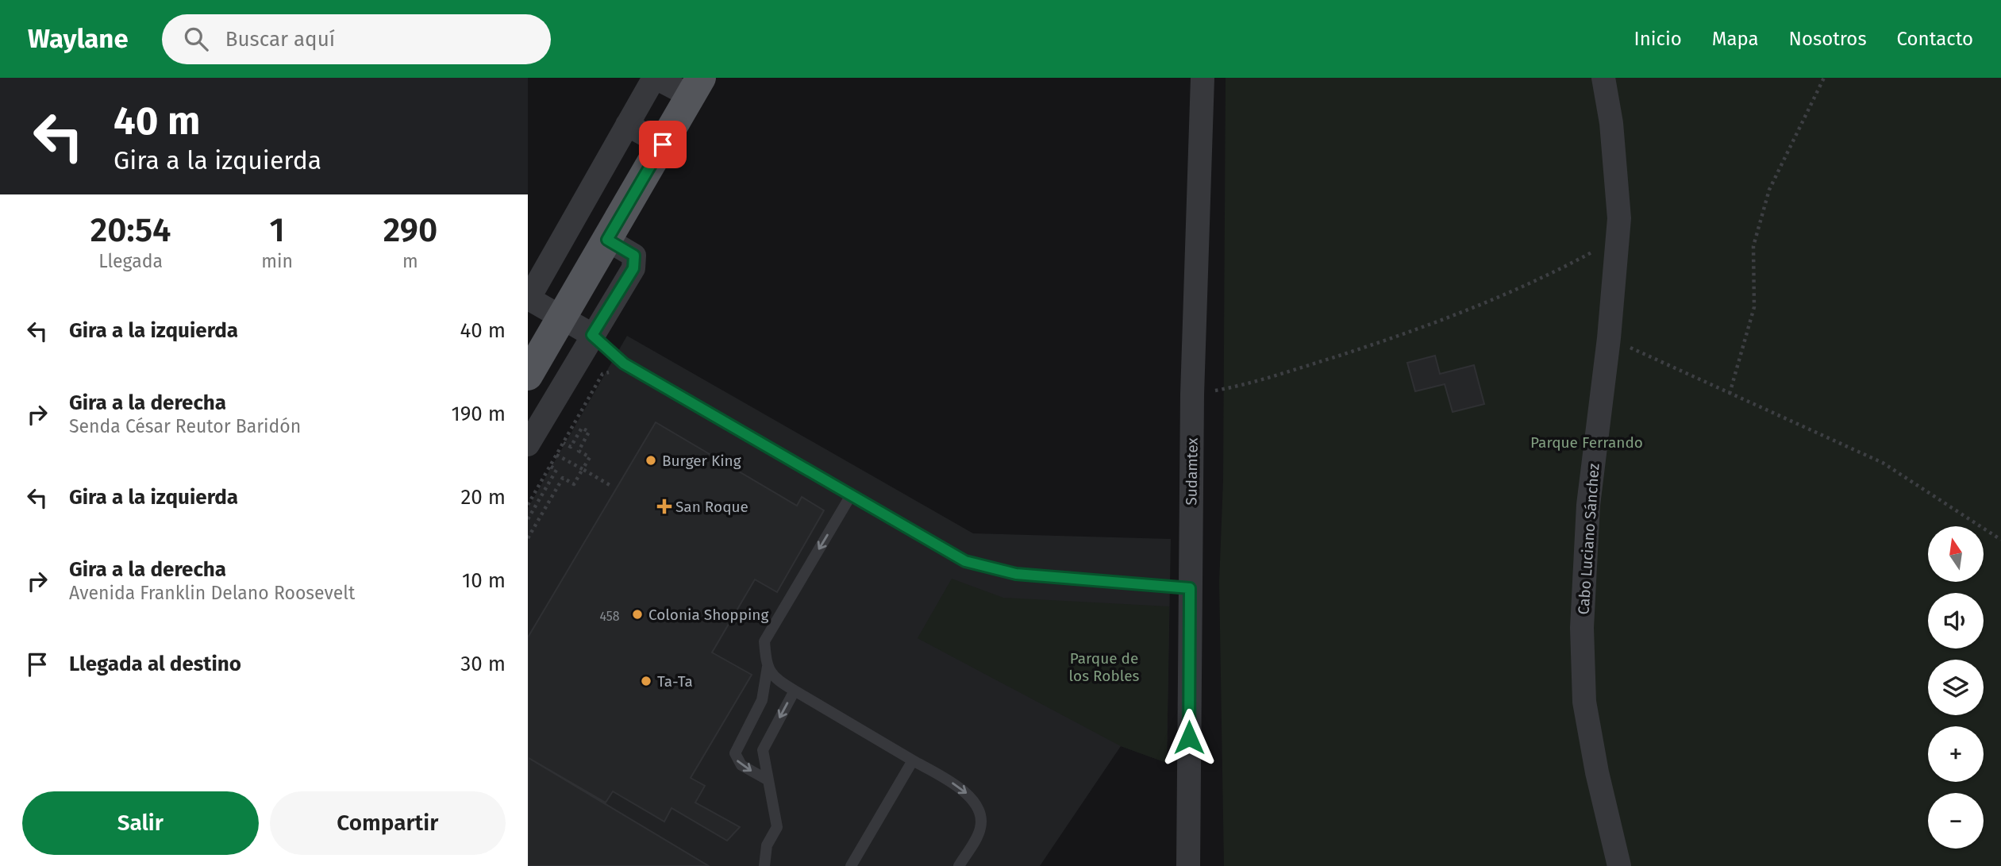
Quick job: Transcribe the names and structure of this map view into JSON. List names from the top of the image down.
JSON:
{
  "streets": {
    "street": ["Sudamtex", "Cabo Luciano Sánchez"]
  },
  "parks": ["Parque Ferrando", "Parque de los Robles"],
  "places": {
    "other": ["Burger King", "Colonia Shopping", "Ta-Ta"],
    "health": ["San Roque"]
  },
  "house_numbers": ["458"],
  "north": "top",
  "page": {
    "header": "Waylane",
    "search": "Buscar aquí",
    "nav": [
      "Inicio",
      "Mapa",
      "Nosotros",
      "Contacto"
    ],
    "turn": ["40 m", "Gira a la izquierda"],
    "eta": [
      "20:54",
      "Llegada",
      "1",
      "min",
      "290",
      "m"
    ],
    "list": [
      {
        "name": "Gira a la izquierda",
        "value": "40 m"
      },
      {
        "name": "Gira a la derecha",
        "note": "Senda César Reutor Baridón",
        "value": "190 m"
      },
      {
        "name": "Gira a la izquierda",
        "value": "20 m"
      },
      {
        "name": "Gira a la derecha",
        "note": "Avenida Franklin Delano Roosevelt",
        "value": "10 m"
      },
      {
        "name": "Llegada al destino",
        "value": "30 m"
      }
    ],
    "map_buttons": ["+", "−"],
    "buttons": ["Salir", "Compartir"]
  }
}
